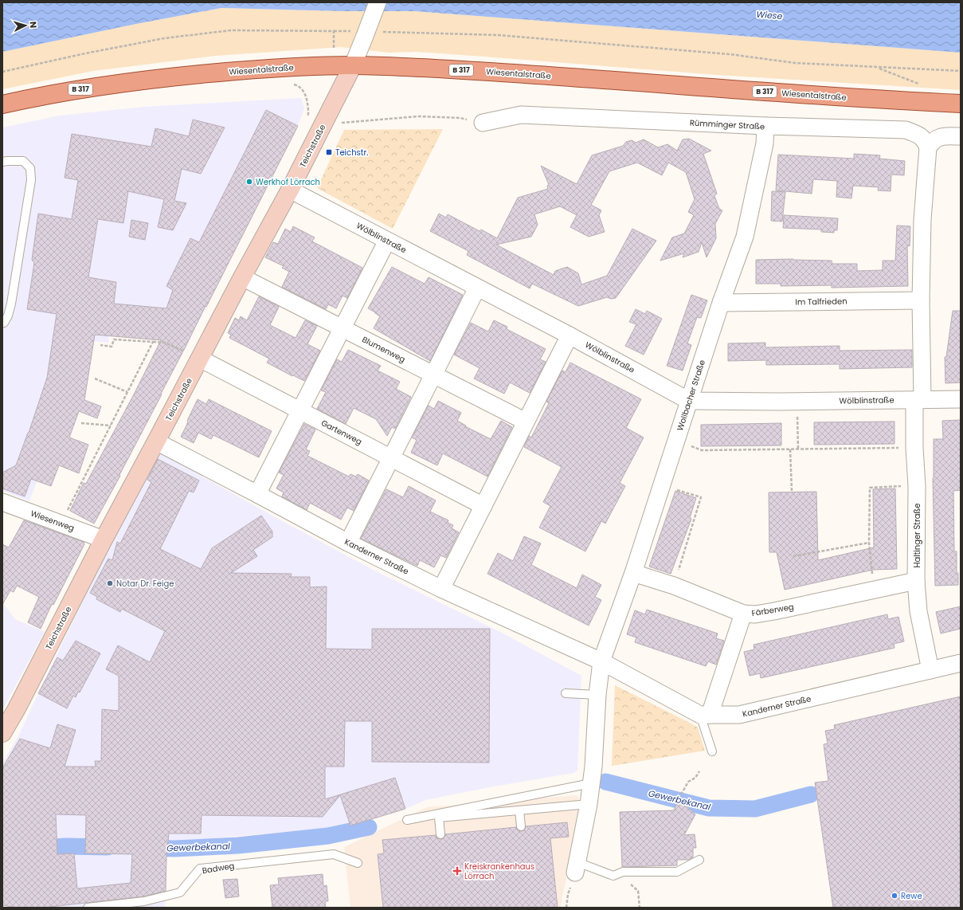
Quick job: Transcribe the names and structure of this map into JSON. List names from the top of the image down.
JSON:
{
  "streets": {
    "main road": ["Wiesentalstraße", "B 317"],
    "street": [
      "Rümminger Straße",
      "Teichstraße",
      "Wölblinstraße",
      "Im Talfrieden",
      "Blumenweg",
      "Wollbacher Straße",
      "Gartenweg",
      "Wiesenweg",
      "Haltinger Straße",
      "Kanderner Straße",
      "Färberweg"
    ],
    "lane": ["Badweg"]
  },
  "crossings": [
    ["Wiesentalstraße", "Teichstraße"],
    ["Rümminger Straße", "Wollbacher Straße"],
    ["Rümminger Straße", "Haltinger Straße"],
    ["Teichstraße", "Wölblinstraße"],
    ["Teichstraße", "Blumenweg"],
    ["Teichstraße", "Gartenweg"],
    ["Teichstraße", "Wiesenweg"],
    ["Teichstraße", "Kanderner Straße"],
    ["Wölblinstraße", "Wollbacher Straße"],
    ["Wölblinstraße", "Haltinger Straße"],
    ["Im Talfrieden", "Wollbacher Straße"],
    ["Im Talfrieden", "Haltinger Straße"],
    ["Wollbacher Straße", "Kanderner Straße"],
    ["Wollbacher Straße", "Färberweg"],
    ["Haltinger Straße", "Kanderner Straße"],
    ["Haltinger Straße", "Färberweg"]
  ],
  "water": ["Wiese", "Gewerbekanal"],
  "places": {
    "transit": ["Teichstr."],
    "other": ["Werkhof Lörrach", "Notar Dr. Feige", "Rewe"],
    "health": ["Kreiskrankenhaus Lörrach"]
  },
  "north": "right"
}
